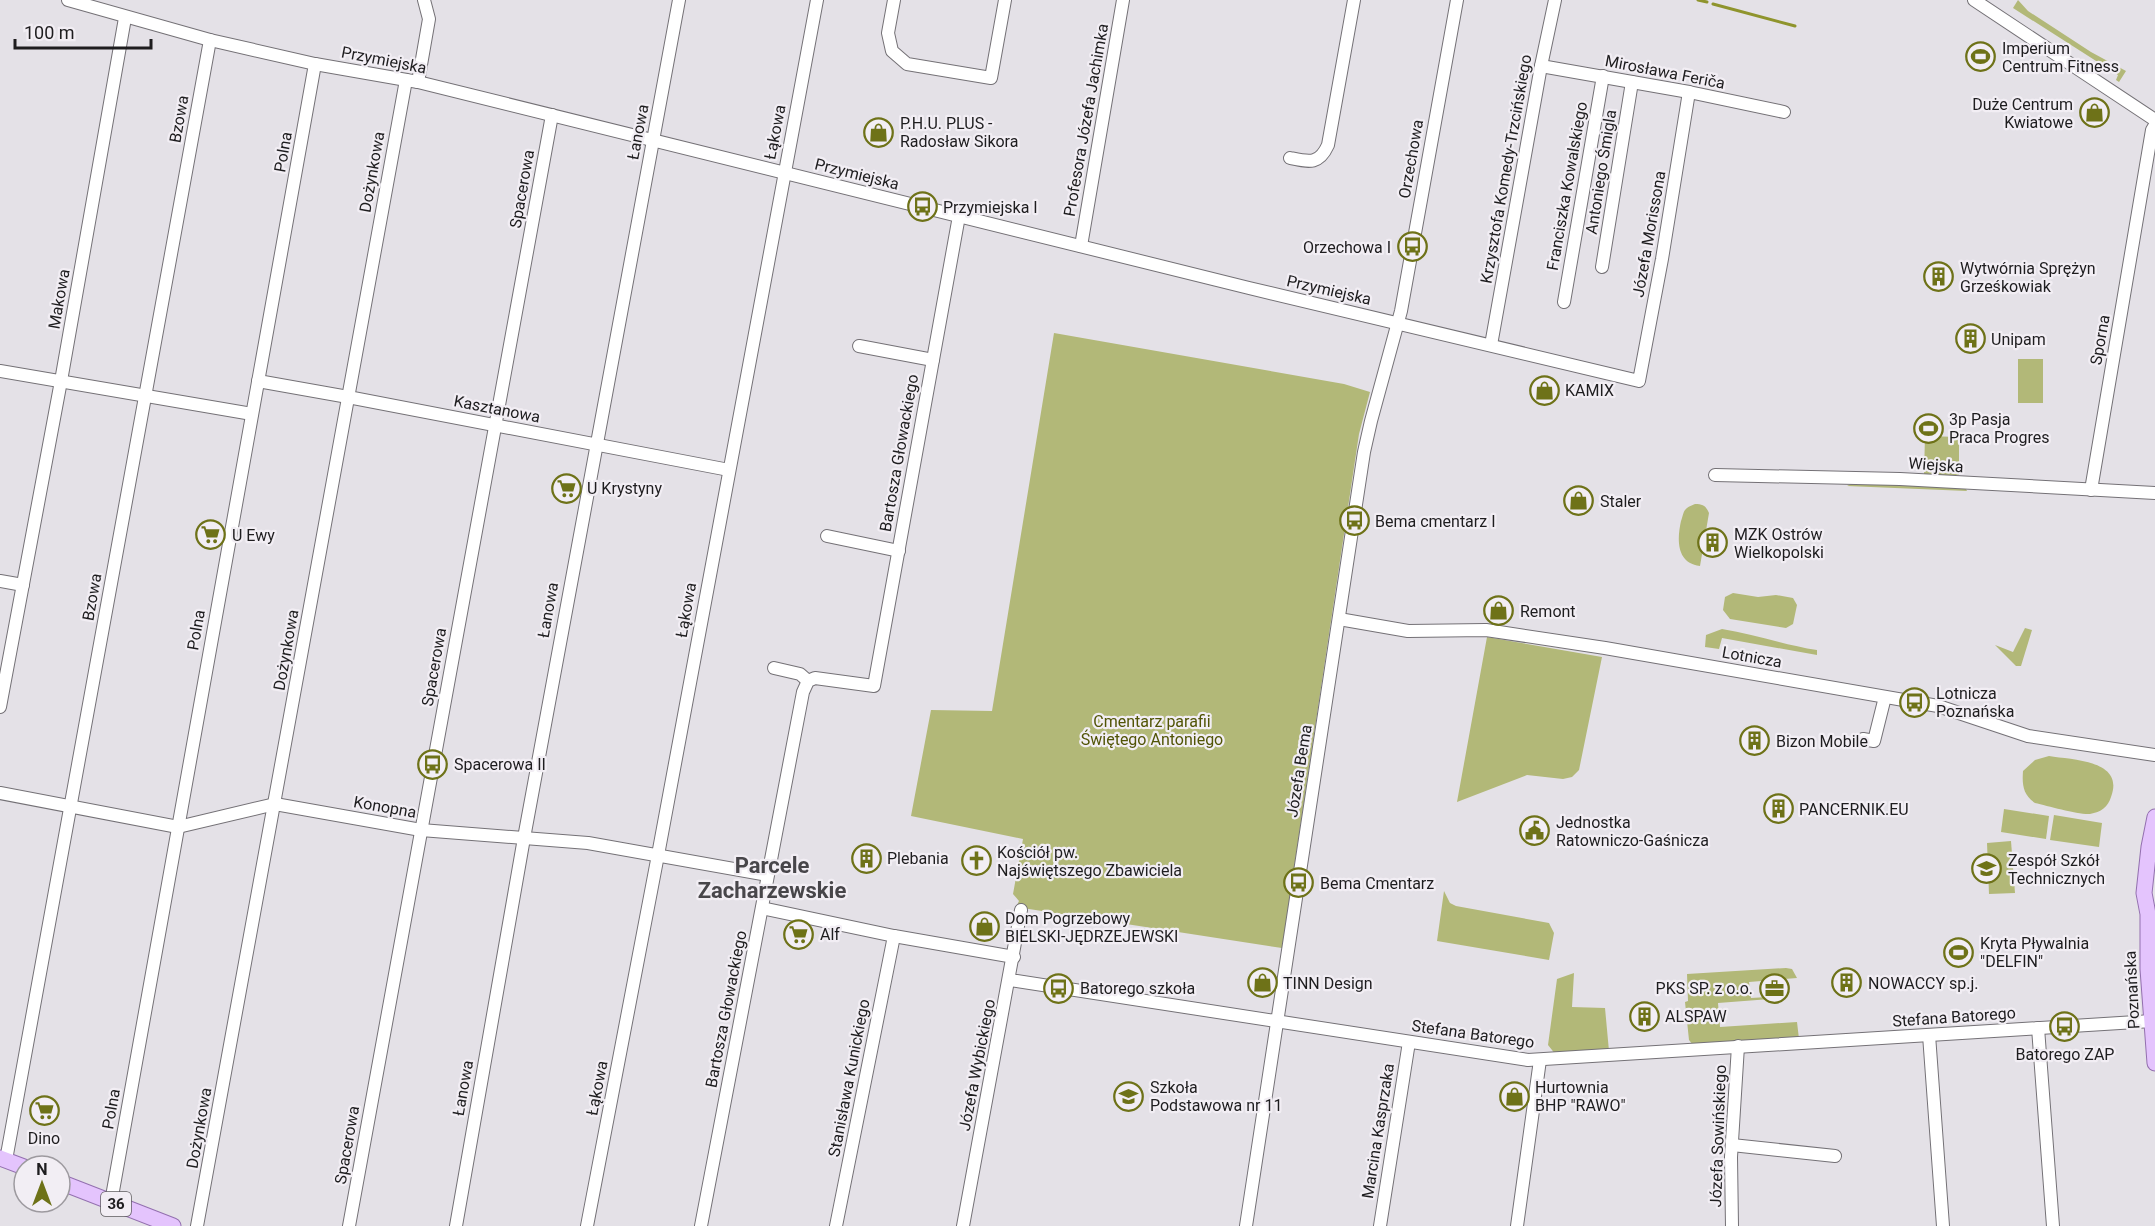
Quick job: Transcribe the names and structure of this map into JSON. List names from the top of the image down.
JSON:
{
  "streets": {
    "main road": ["Poznańska", "36"],
    "street": [
      "Przymiejska",
      "Mirosława Feriča",
      "Bzowa",
      "Profesora Józefa Jachimka",
      "Łanowa",
      "Łąkowa",
      "Polna",
      "Orzechowa",
      "Krzysztofa Komedy-Trzcińskiego",
      "Dożynkowa",
      "Antoniego Śmigla",
      "Franciszka Kowalskiego",
      "Spacerowa",
      "Józefa Morissona",
      "Makowa",
      "Sporna",
      "Kasztanowa",
      "Bartosza Głowackiego",
      "Wiejska",
      "Lotnicza",
      "Józefa Bema",
      "Konopna",
      "Stefana Batorego",
      "Józefa Wybickiego",
      "Stanisława Kunickiego",
      "Marcina Kasprzaka",
      "Józefa Sowińskiego"
    ]
  },
  "crossings": [
    ["Przymiejska", "Bzowa"],
    ["Przymiejska", "Profesora Józefa Jachimka"],
    ["Przymiejska", "Łanowa"],
    ["Przymiejska", "Łąkowa"],
    ["Przymiejska", "Polna"],
    ["Przymiejska", "Orzechowa"],
    ["Przymiejska", "Krzysztofa Komedy-Trzcińskiego"],
    ["Przymiejska", "Dożynkowa"],
    ["Przymiejska", "Spacerowa"],
    ["Przymiejska", "Józefa Morissona"],
    ["Przymiejska", "Makowa"],
    ["Przymiejska", "Bartosza Głowackiego"],
    ["Przymiejska", "Józefa Bema"],
    ["Mirosława Feriča", "Krzysztofa Komedy-Trzcińskiego"],
    ["Mirosława Feriča", "Antoniego Śmigla"],
    ["Mirosława Feriča", "Franciszka Kowalskiego"],
    ["Mirosława Feriča", "Józefa Morissona"],
    ["Bzowa", "Konopna"],
    ["Łanowa", "Kasztanowa"],
    ["Łanowa", "Konopna"],
    ["Łąkowa", "Kasztanowa"],
    ["Łąkowa", "Konopna"],
    ["Polna", "Kasztanowa"],
    ["Polna", "Konopna"],
    ["Polna", "36"],
    ["Orzechowa", "Józefa Bema"],
    ["Dożynkowa", "Kasztanowa"],
    ["Dożynkowa", "Konopna"],
    ["Spacerowa", "Kasztanowa"],
    ["Spacerowa", "Konopna"],
    ["Sporna", "Wiejska"],
    ["Bartosza Głowackiego", "Konopna"],
    ["Lotnicza", "Józefa Bema"],
    ["Józefa Bema", "Stefana Batorego"],
    ["Poznańska", "Stefana Batorego"],
    ["Stefana Batorego", "Józefa Wybickiego"],
    ["Stefana Batorego", "Marcina Kasprzaka"],
    ["Stefana Batorego", "Józefa Sowińskiego"]
  ],
  "districts": ["Parcele Zacharzewskie"],
  "parks": ["Cmentarz parafii Świętego Antoniego"],
  "places": {
    "sports": ["Imperium Centrum Fitness", "3p Pasja Praca Progres", "Kryta Pływalnia \"DELFIN\""],
    "shop": [
      "Duże Centrum Kwiatowe",
      "P.H.U. PLUS - Radosław Sikora",
      "KAMIX",
      "Staler",
      "Remont",
      "Dom Pogrzebowy BIELSKI-JĘDRZEJEWSKI",
      "TINN Design",
      "Hurtownia BHP \"RAWO\""
    ],
    "bus stop": [
      "Przymiejska I",
      "Orzechowa I",
      "Bema cmentarz I",
      "Lotnicza Poznańska",
      "Spacerowa II",
      "Bema Cmentarz",
      "Batorego szkoła",
      "Batorego ZAP"
    ],
    "building": [
      "Wytwórnia Sprężyn Grześkowiak",
      "Unipam",
      "MZK Ostrów Wielkopolski",
      "Bizon Mobile",
      "PANCERNIK.EU",
      "Plebania",
      "NOWACCY sp.j.",
      "ALSPAW"
    ],
    "supermarket": [
      "U Krystyny",
      "U Ewy",
      "Alf",
      "Dino"
    ],
    "public building": ["Jednostka Ratowniczo-Gaśnicza"],
    "church": ["Kościół pw. Najświętszego Zbawiciela"],
    "school or university": ["Zespół Szkół Technicznych", "Szkoła Podstawowa nr 11"],
    "office": ["PKS SP. z o.o."]
  },
  "scale_bar": "100 m",
  "north": "top"
}
